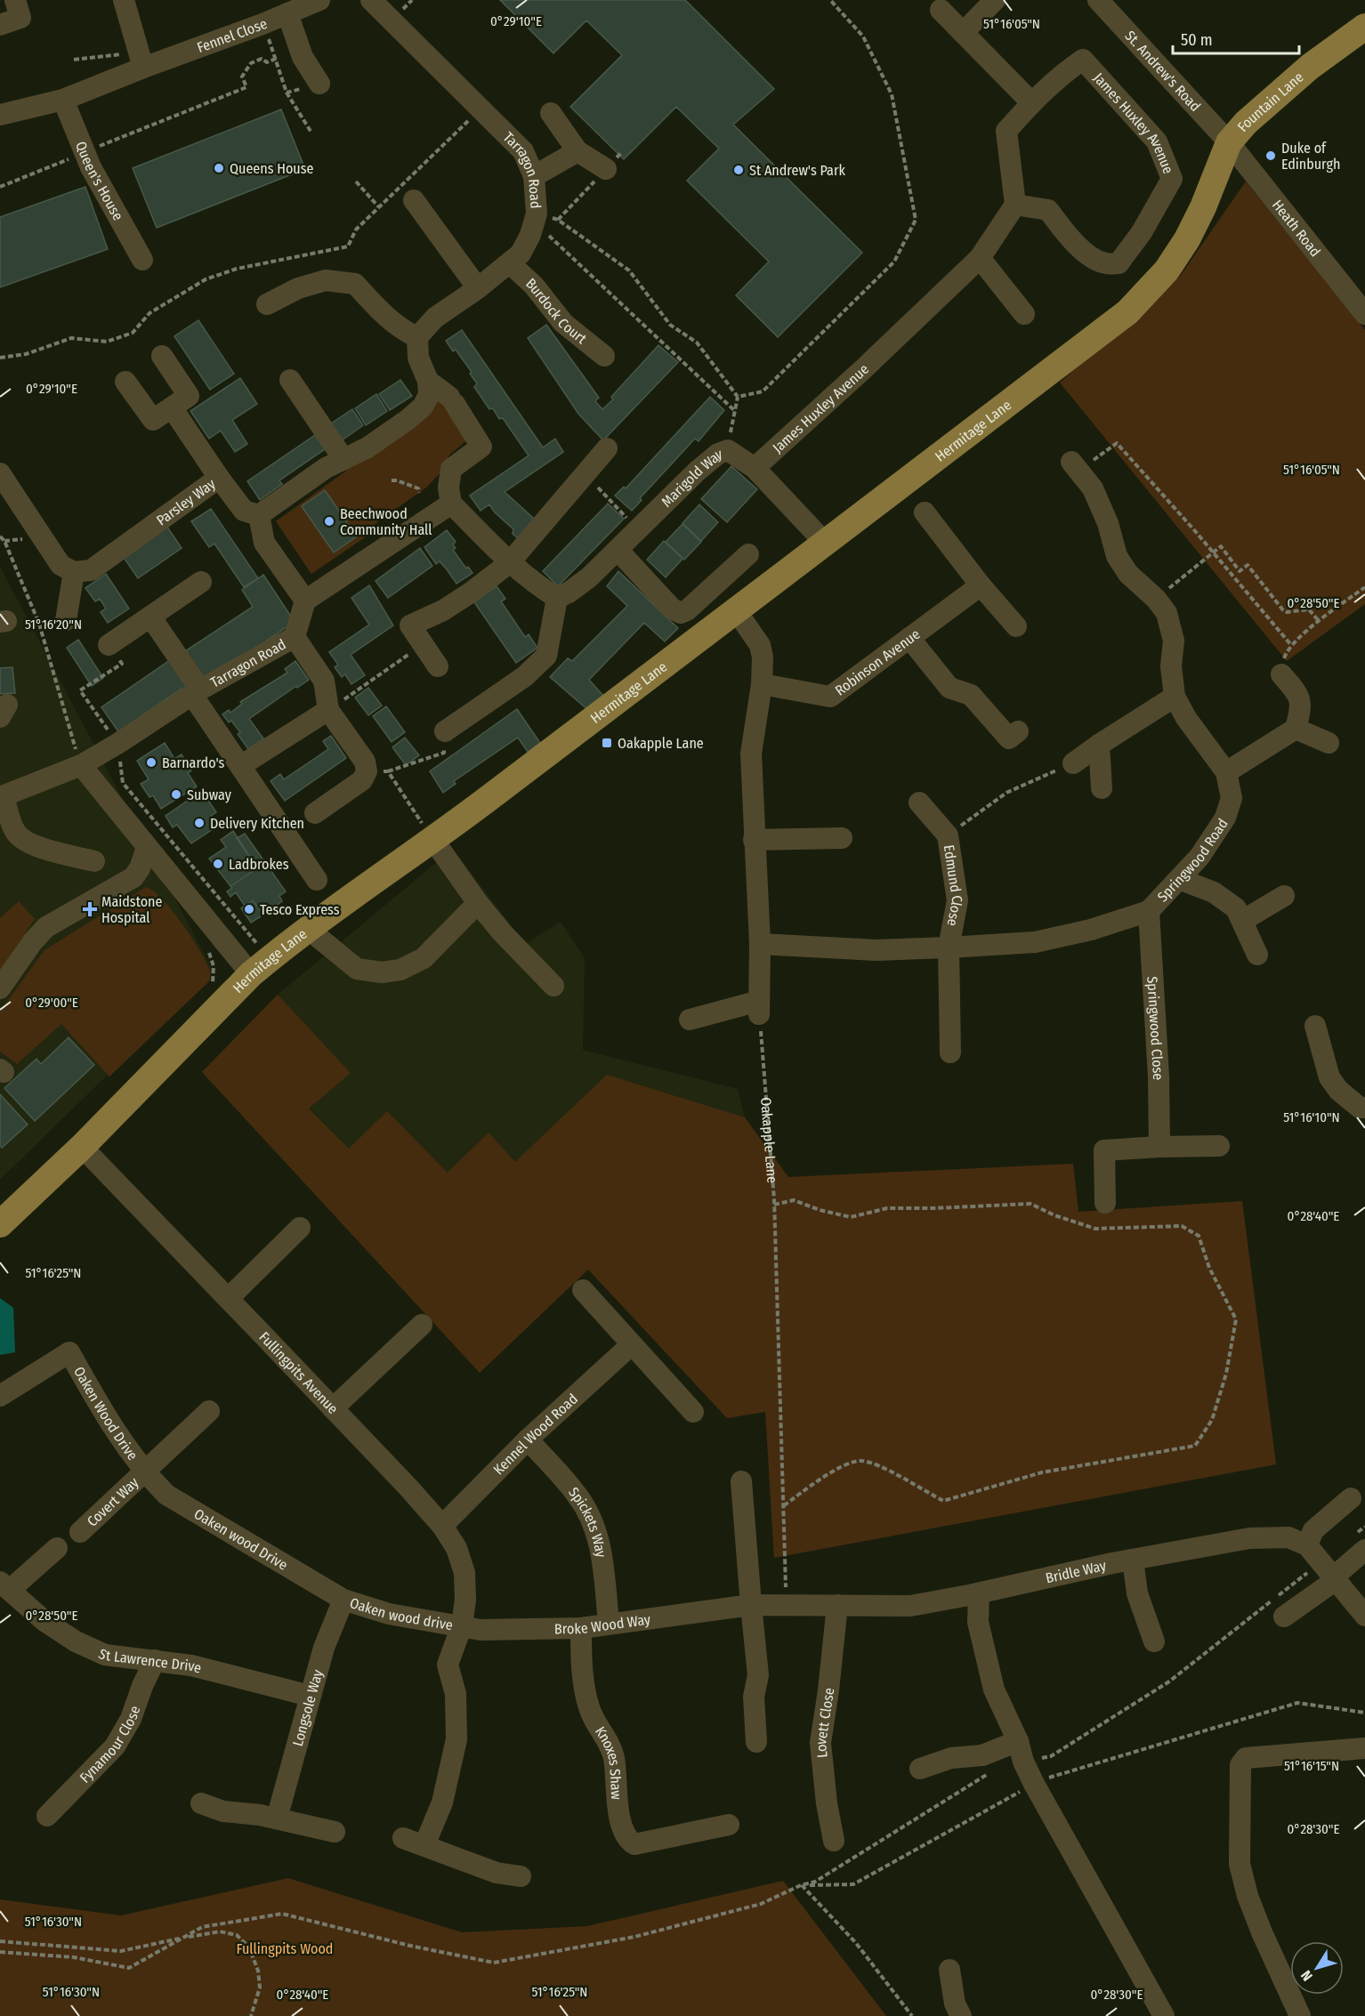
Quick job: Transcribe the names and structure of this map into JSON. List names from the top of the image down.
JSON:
{
  "streets": {
    "main road": ["Fountain Lane", "Hermitage Lane"],
    "street": [
      "Fennel Close",
      "St. Andrew's Road",
      "James Huxley Avenue",
      "Tarragon Road",
      "Queen's House",
      "Heath Road",
      "Burdock Court",
      "Marigold Way",
      "Parsley Way",
      "Robinson Avenue",
      "Springwood Road",
      "Edmund Close",
      "Springwood Close",
      "Fullingpits Avenue",
      "Oaken Wood Drive",
      "Kennel Wood Road",
      "Covert Way",
      "Spickets Way",
      "Oaken wood Drive",
      "Bridle Way",
      "Oaken wood drive",
      "Broke Wood Way",
      "St Lawrence Drive",
      "Longsole Way",
      "Lovett Close",
      "Fynamour Close",
      "Knoxes Shaw"
    ],
    "path": ["Oakapple Lane"]
  },
  "crossings": [
    ["Fennel Close", "Queen's House"],
    ["St. Andrew's Road", "Fountain Lane"],
    ["St. Andrew's Road", "Heath Road"],
    ["St. Andrew's Road", "Hermitage Lane"],
    ["Fountain Lane", "Heath Road"],
    ["Fountain Lane", "Hermitage Lane"],
    ["James Huxley Avenue", "Marigold Way"],
    ["Tarragon Road", "Burdock Court"],
    ["Heath Road", "Hermitage Lane"],
    ["Hermitage Lane", "Marigold Way"],
    ["Hermitage Lane", "Fullingpits Avenue"],
    ["Springwood Road", "Edmund Close"],
    ["Springwood Road", "Springwood Close"],
    ["Oakapple Lane", "Bridle Way"],
    ["Fullingpits Avenue", "Kennel Wood Road"],
    ["Fullingpits Avenue", "Oaken wood drive"],
    ["Fullingpits Avenue", "Broke Wood Way"],
    ["Oaken Wood Drive", "Covert Way"],
    ["Oaken Wood Drive", "Oaken wood Drive"],
    ["Kennel Wood Road", "Spickets Way"],
    ["Covert Way", "Oaken wood Drive"],
    ["Spickets Way", "Broke Wood Way"],
    ["Oaken wood Drive", "Oaken wood drive"],
    ["Oaken wood Drive", "Longsole Way"],
    ["Bridle Way", "Broke Wood Way"],
    ["Bridle Way", "Lovett Close"],
    ["Oaken wood drive", "Broke Wood Way"],
    ["Oaken wood drive", "Longsole Way"],
    ["Broke Wood Way", "Knoxes Shaw"],
    ["St Lawrence Drive", "Longsole Way"],
    ["St Lawrence Drive", "Fynamour Close"]
  ],
  "parks": ["Fullingpits Wood"],
  "places": {
    "other": [
      "Duke of Edinburgh",
      "Queens House",
      "St Andrew's Park",
      "Beechwood Community Hall",
      "Barnardo's",
      "Subway",
      "Delivery Kitchen",
      "Ladbrokes",
      "Tesco Express"
    ],
    "transit": ["Oakapple Lane"],
    "health": ["Maidstone Hospital"]
  },
  "scale_bar": "50 m",
  "north": "bottom left",
  "coordinates": [
    "0°29'10\"E",
    "51°16'05\"N",
    "0°28'50\"E",
    "51°16'20\"N",
    "0°29'00\"E",
    "51°16'10\"N",
    "0°28'40\"E",
    "51°16'25\"N",
    "51°16'15\"N",
    "0°28'30\"E",
    "51°16'30\"N"
  ]
}
